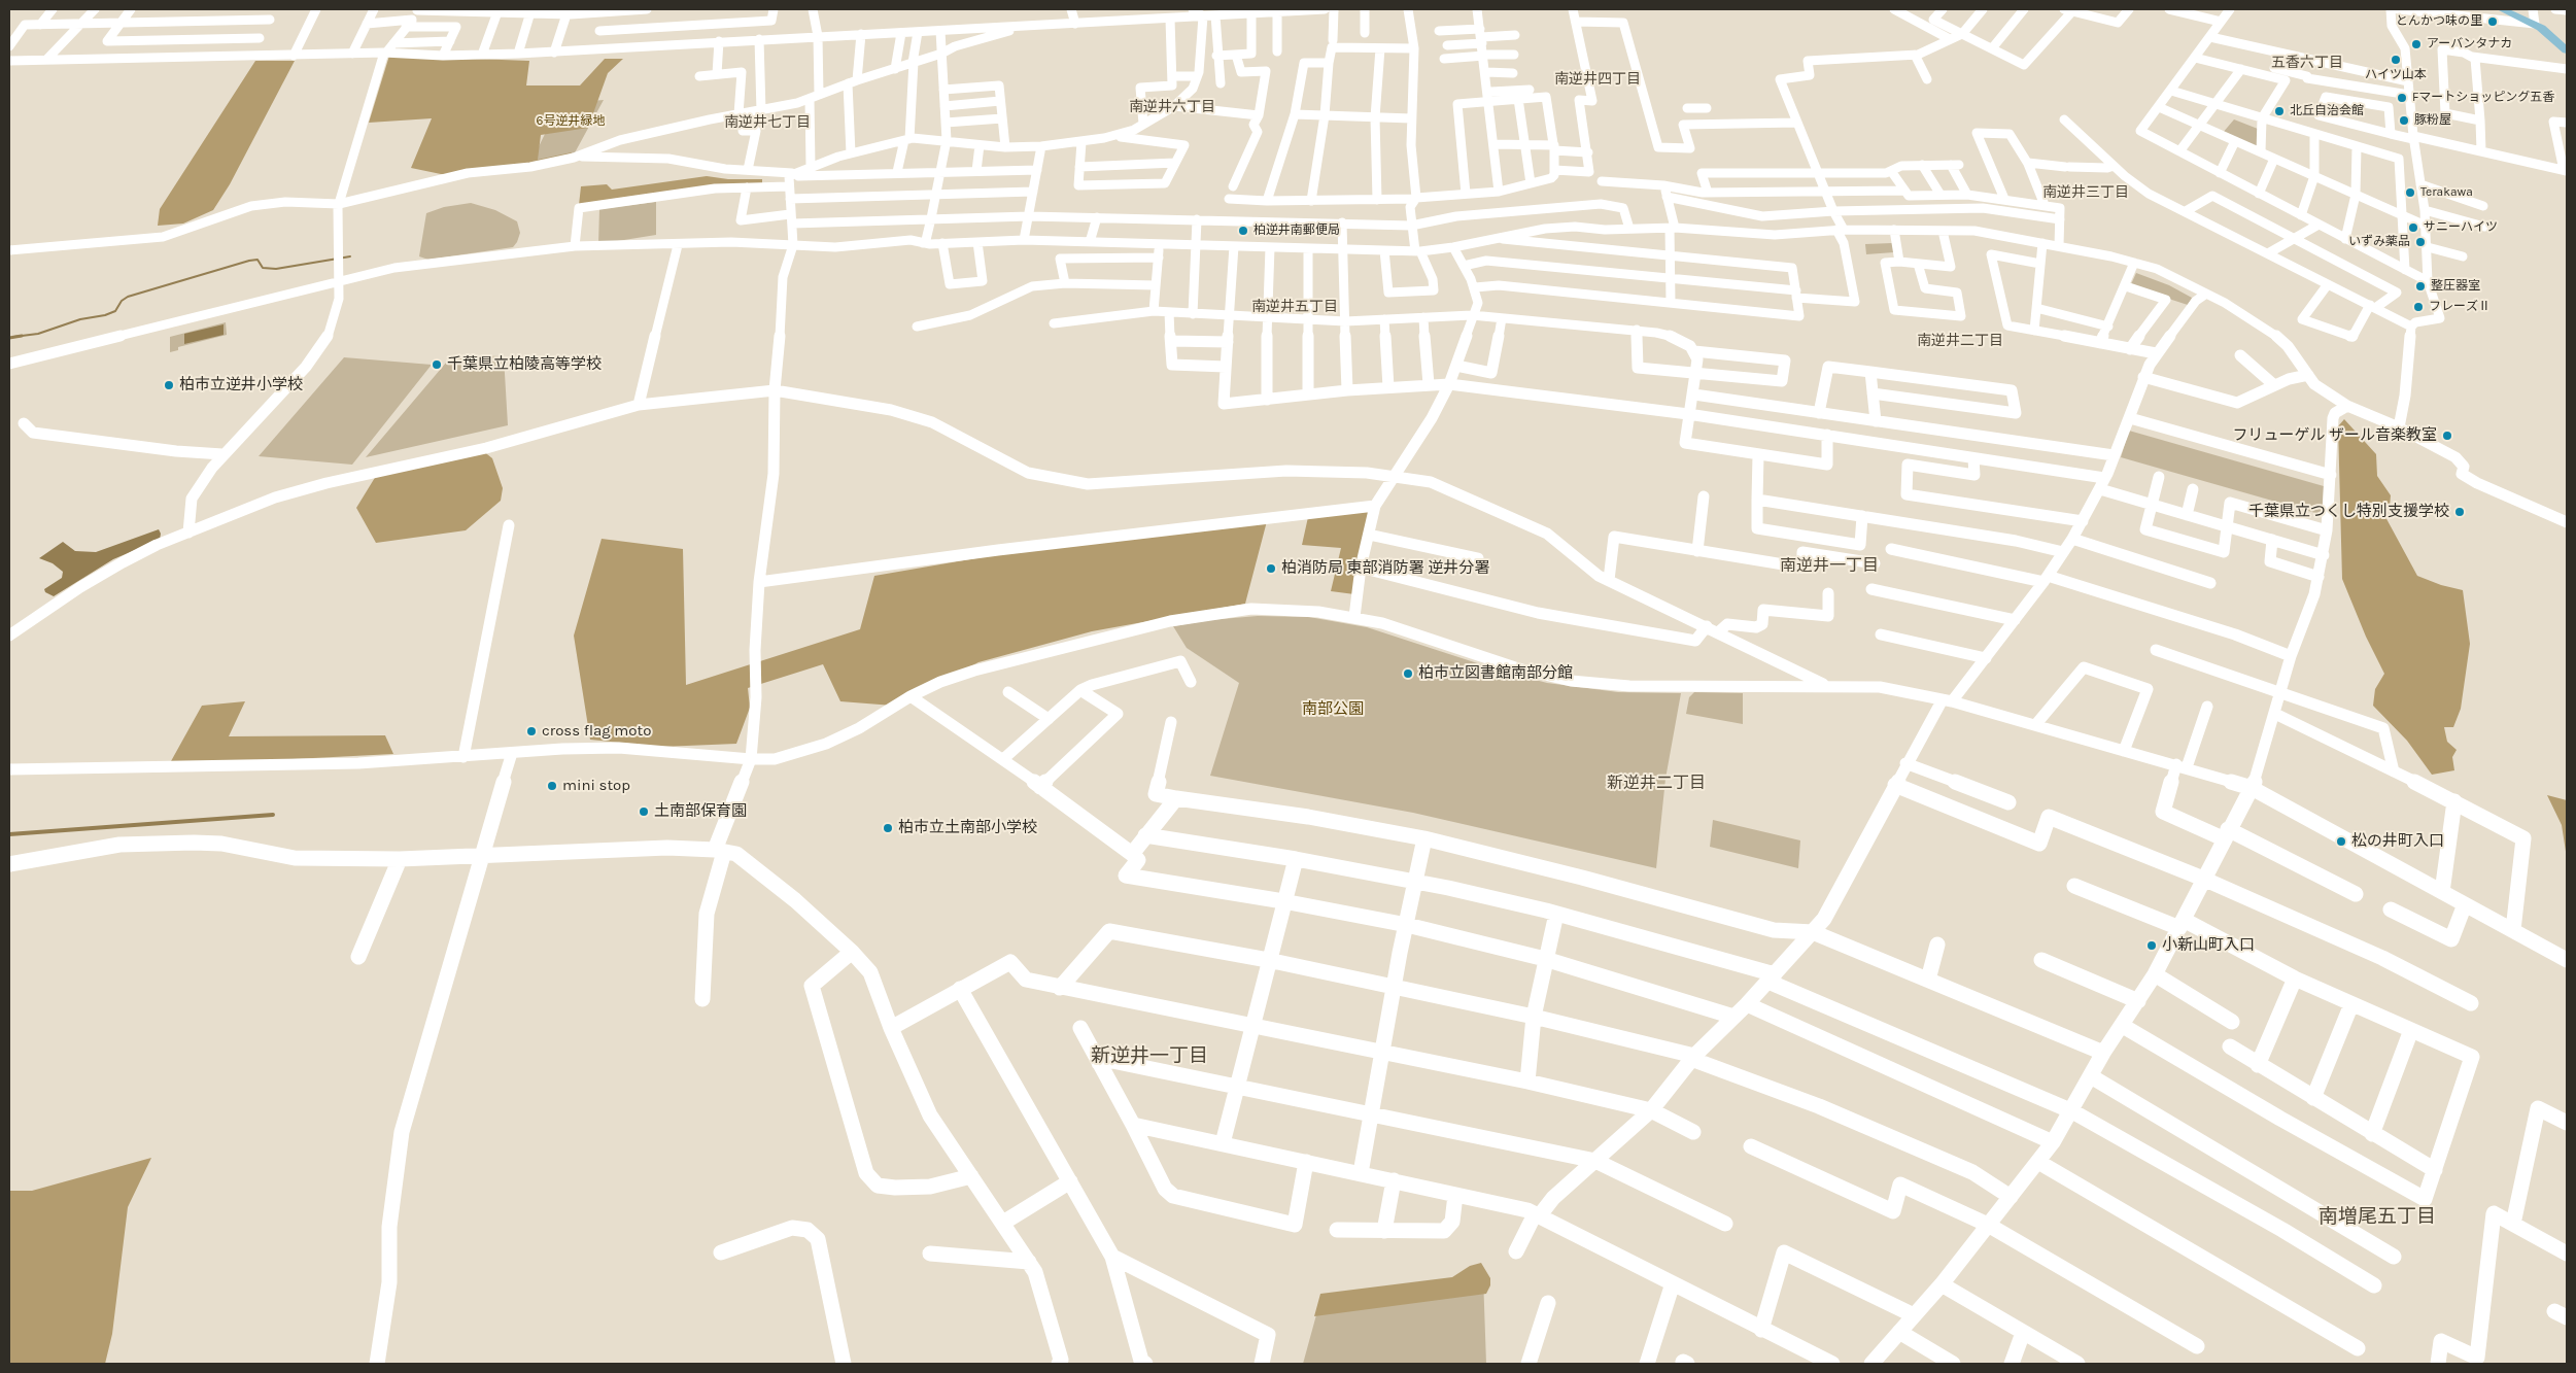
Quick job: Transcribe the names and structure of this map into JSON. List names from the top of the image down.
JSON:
{
  "districts": [
    "五香六丁目",
    "南逆井四丁目",
    "南逆井六丁目",
    "南逆井七丁目",
    "南逆井三丁目",
    "南逆井五丁目",
    "南逆井二丁目",
    "南逆井一丁目",
    "新逆井二丁目",
    "新逆井一丁目",
    "南増尾五丁目"
  ],
  "parks": ["6号逆井緑地", "南部公園"],
  "places": [
    "とんかつ味の里",
    "アーバンタナカ",
    "ハイツ山本",
    "Fマートショッピング五香",
    "北丘自治会館",
    "豚粉屋",
    "Terakawa",
    "サニーハイツ",
    "柏逆井南郵便局",
    "いずみ薬品",
    "整圧器室",
    "フレーズⅡ",
    "千葉県立柏陵高等学校",
    "柏市立逆井小学校",
    "フリューゲル ザール音楽教室",
    "千葉県立つくし特別支援学校",
    "柏消防局 東部消防署 逆井分署",
    "柏市立図書館南部分館",
    "cross flag moto",
    "mini stop",
    "土南部保育園",
    "柏市立土南部小学校",
    "松の井町入口",
    "小新山町入口"
  ]
}
